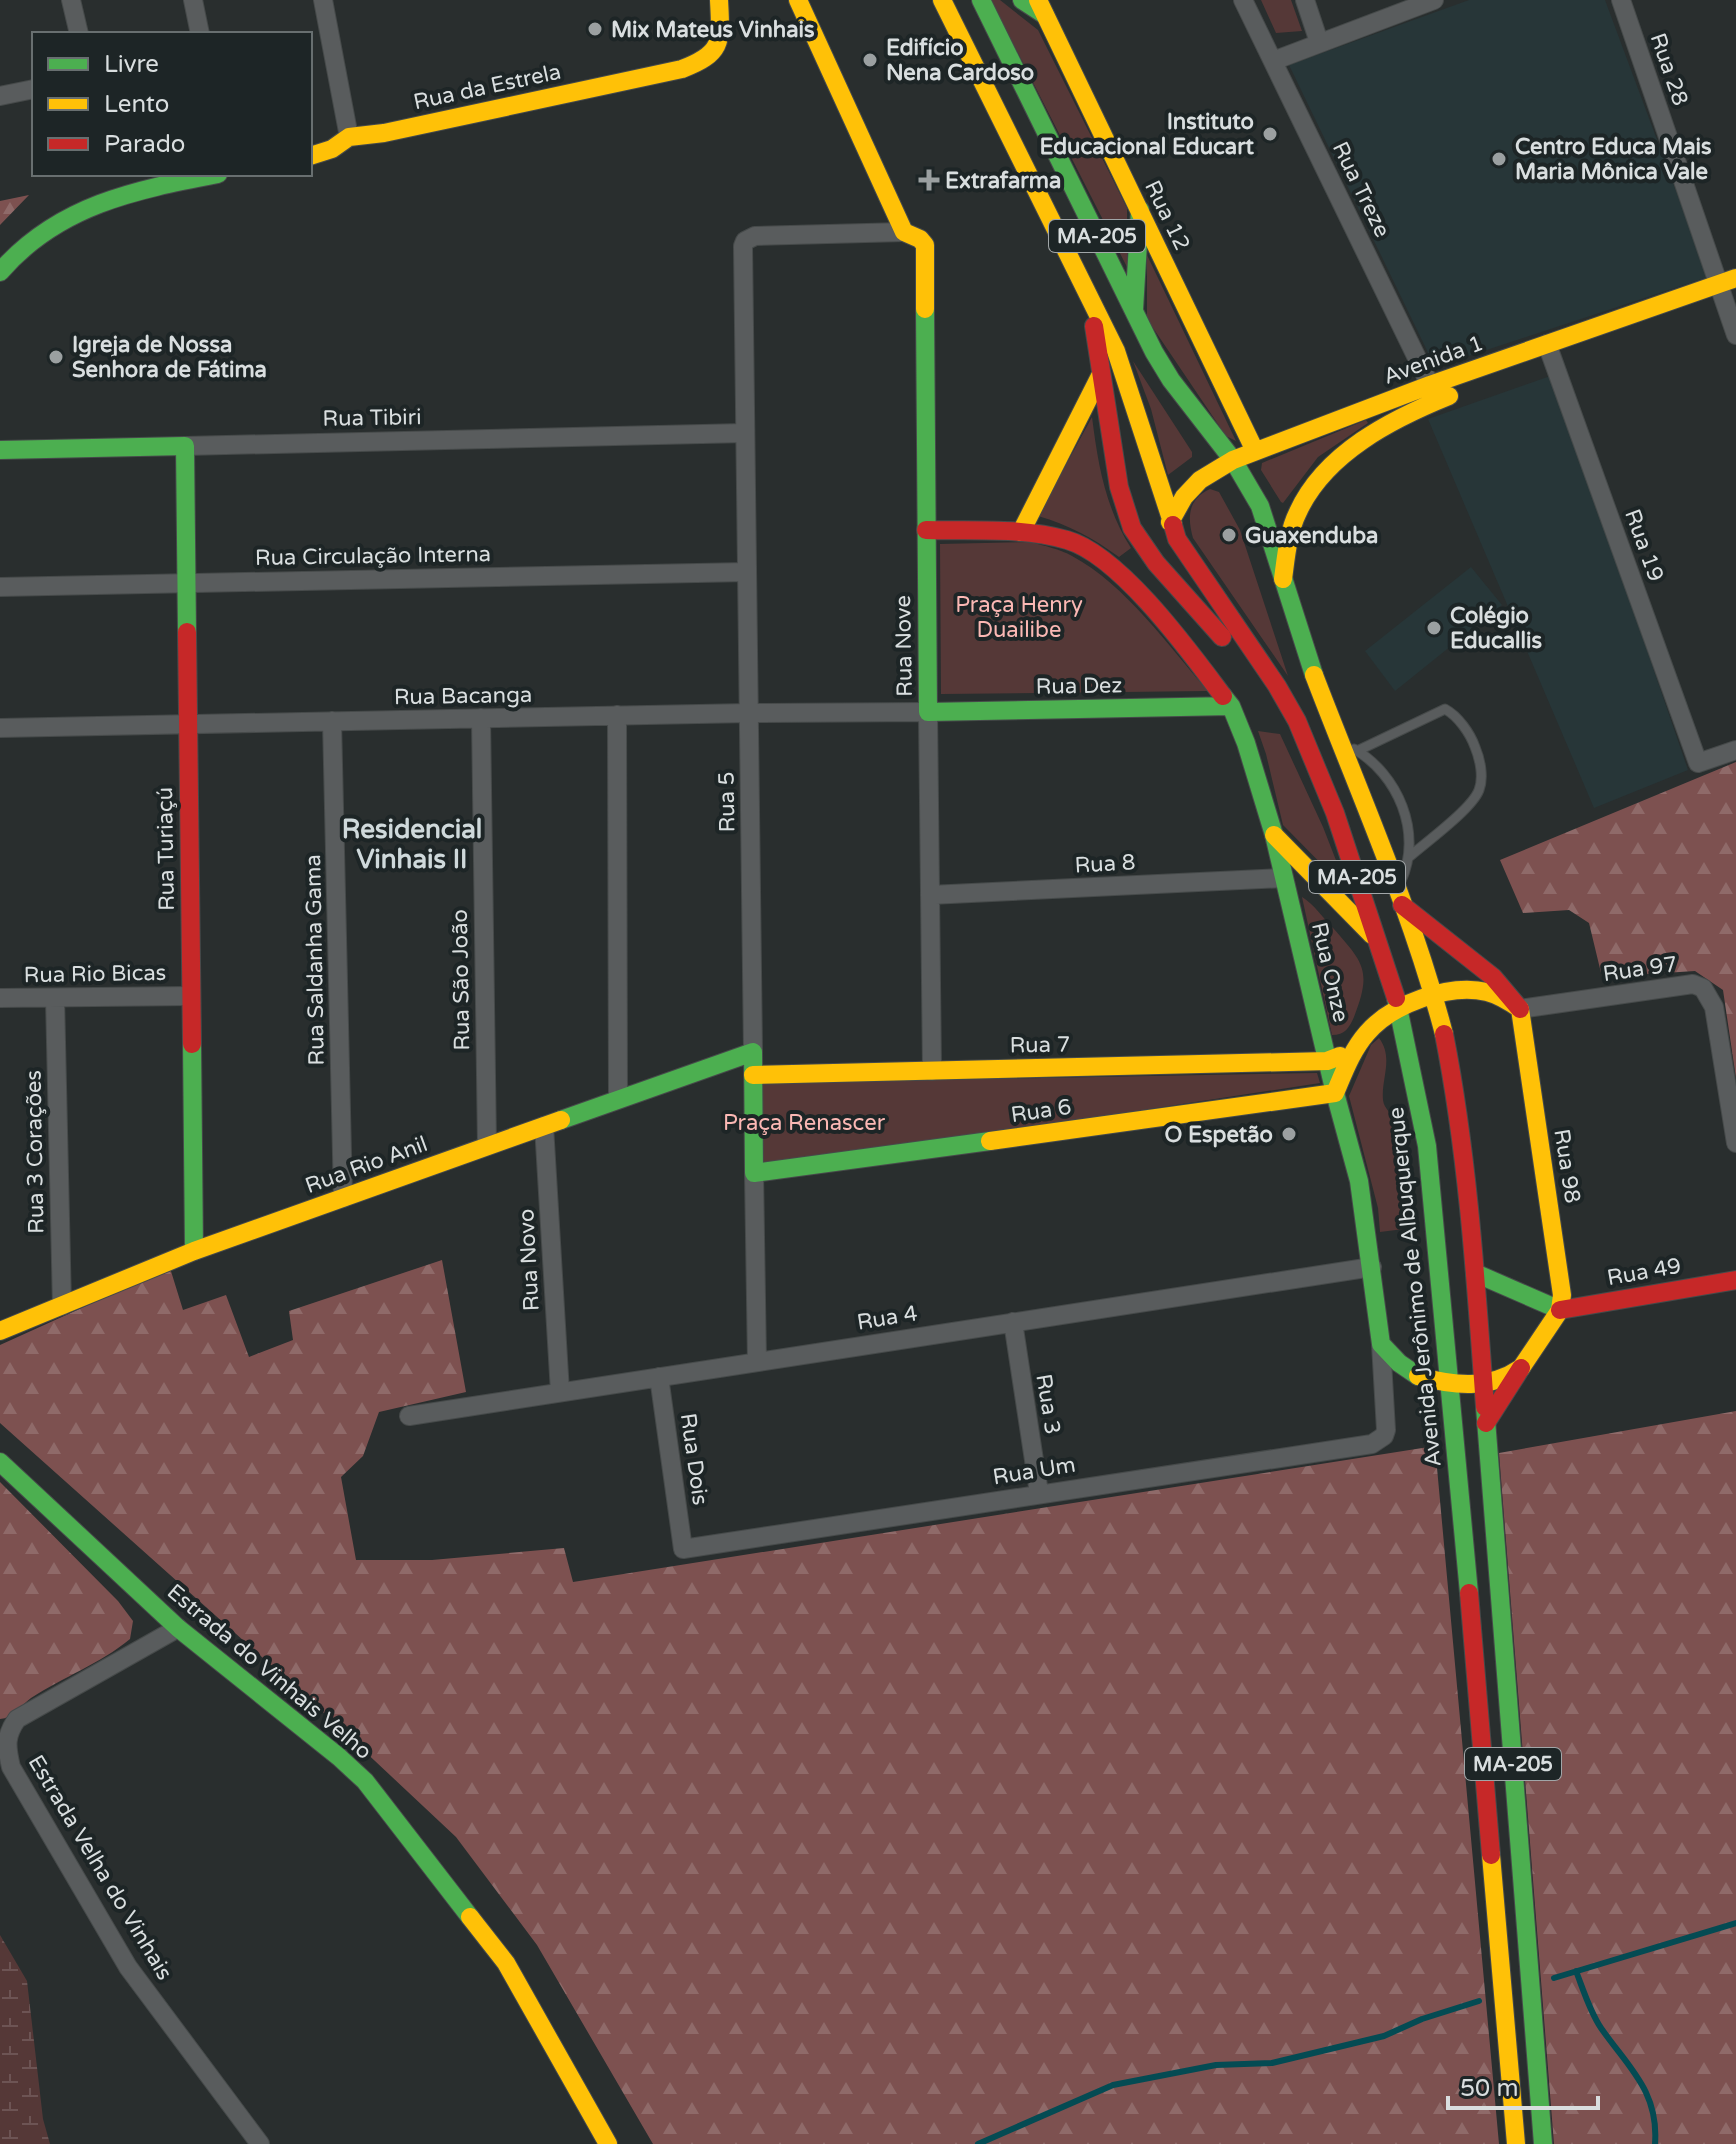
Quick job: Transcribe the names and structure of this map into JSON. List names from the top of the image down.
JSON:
{
  "streets": {
    "street": [
      "Rua 28",
      "Rua da Estrela",
      "Rua Treze",
      "Rua 12",
      "MA-205",
      "Avenida 1",
      "Rua Tibiri",
      "Rua 19",
      "Rua Circulação Interna",
      "Rua Nove",
      "Rua Dez",
      "Rua Bacanga",
      "Rua 5",
      "Rua Turiaçú",
      "Rua 8",
      "Rua Saldanha Gama",
      "Rua 97",
      "Rua Onze",
      "Rua Rio Bicas",
      "Rua São João",
      "Rua 7",
      "Rua 6",
      "Rua 3 Corações",
      "Rua Rio Anil",
      "Rua 98",
      "Rua Novo",
      "Rua 49",
      "Avenida Jerônimo de Albuquerque",
      "Rua 4",
      "Rua 3",
      "Rua Dois",
      "Rua Um",
      "Estrada do Vinhais Velho",
      "Estrada Velha do Vinhais"
    ]
  },
  "crossings": [
    ["Rua 28", "Avenida 1"],
    ["Rua Treze", "Avenida 1"],
    ["Rua 12", "Avenida 1"],
    ["MA-205", "Avenida 1"],
    ["Avenida 1", "Rua 19"],
    ["Avenida 1", "Avenida Jerônimo de Albuquerque"],
    ["Rua Tibiri", "Rua 5"],
    ["Rua Tibiri", "Rua Turiaçú"],
    ["Rua Circulação Interna", "Rua 5"],
    ["Rua Circulação Interna", "Rua Turiaçú"],
    ["Rua Nove", "Rua Dez"],
    ["Rua Nove", "Rua Bacanga"],
    ["Rua Nove", "Rua 5"],
    ["Rua Nove", "Rua 8"],
    ["Rua Nove", "Rua Onze"],
    ["Rua Nove", "Rua 7"],
    ["Rua Dez", "Rua Bacanga"],
    ["Rua Dez", "Rua Onze"],
    ["Rua Bacanga", "Rua 5"],
    ["Rua Bacanga", "Rua Turiaçú"],
    ["Rua Bacanga", "Rua Saldanha Gama"],
    ["Rua Bacanga", "Rua São João"],
    ["Rua 5", "Rua 7"],
    ["Rua 5", "Rua 6"],
    ["Rua 5", "Rua Rio Anil"],
    ["Rua 5", "Rua 4"],
    ["Rua Turiaçú", "Rua Rio Bicas"],
    ["Rua Turiaçú", "Rua Rio Anil"],
    ["Rua 8", "Rua Onze"],
    ["Rua Saldanha Gama", "Rua Rio Anil"],
    ["Rua 97", "Rua 98"],
    ["Rua Onze", "Rua 7"],
    ["Rua Onze", "Rua 6"],
    ["Rua Onze", "Rua 4"],
    ["Rua Onze", "Rua Um"],
    ["Rua Rio Bicas", "Rua 3 Corações"],
    ["Rua São João", "Rua Rio Anil"],
    ["Rua 3 Corações", "Rua Rio Anil"],
    ["Rua Rio Anil", "Rua Novo"],
    ["Rua 98", "Rua 49"],
    ["Rua Novo", "Rua 4"],
    ["Rua 4", "Rua 3"],
    ["Rua 4", "Rua Dois"],
    ["Rua 3", "Rua Um"],
    ["Rua Dois", "Rua Um"],
    ["Estrada do Vinhais Velho", "Estrada Velha do Vinhais"]
  ],
  "districts": ["Residencial Vinhais II"],
  "parks": ["Praça Henry Duailibe", "Praça Renascer"],
  "places": {
    "other": [
      "Mix Mateus Vinhais",
      "Edifício Nena Cardoso",
      "Instituto Educacional Educart",
      "Centro Educa Mais Maria Mônica Vale",
      "Igreja de Nossa Senhora de Fátima",
      "Guaxenduba",
      "Colégio Educallis",
      "O Espetão"
    ],
    "health": ["Extrafarma"]
  },
  "legend": ["Livre", "Lento", "Parado"],
  "scale_bar": "50 m"
}
